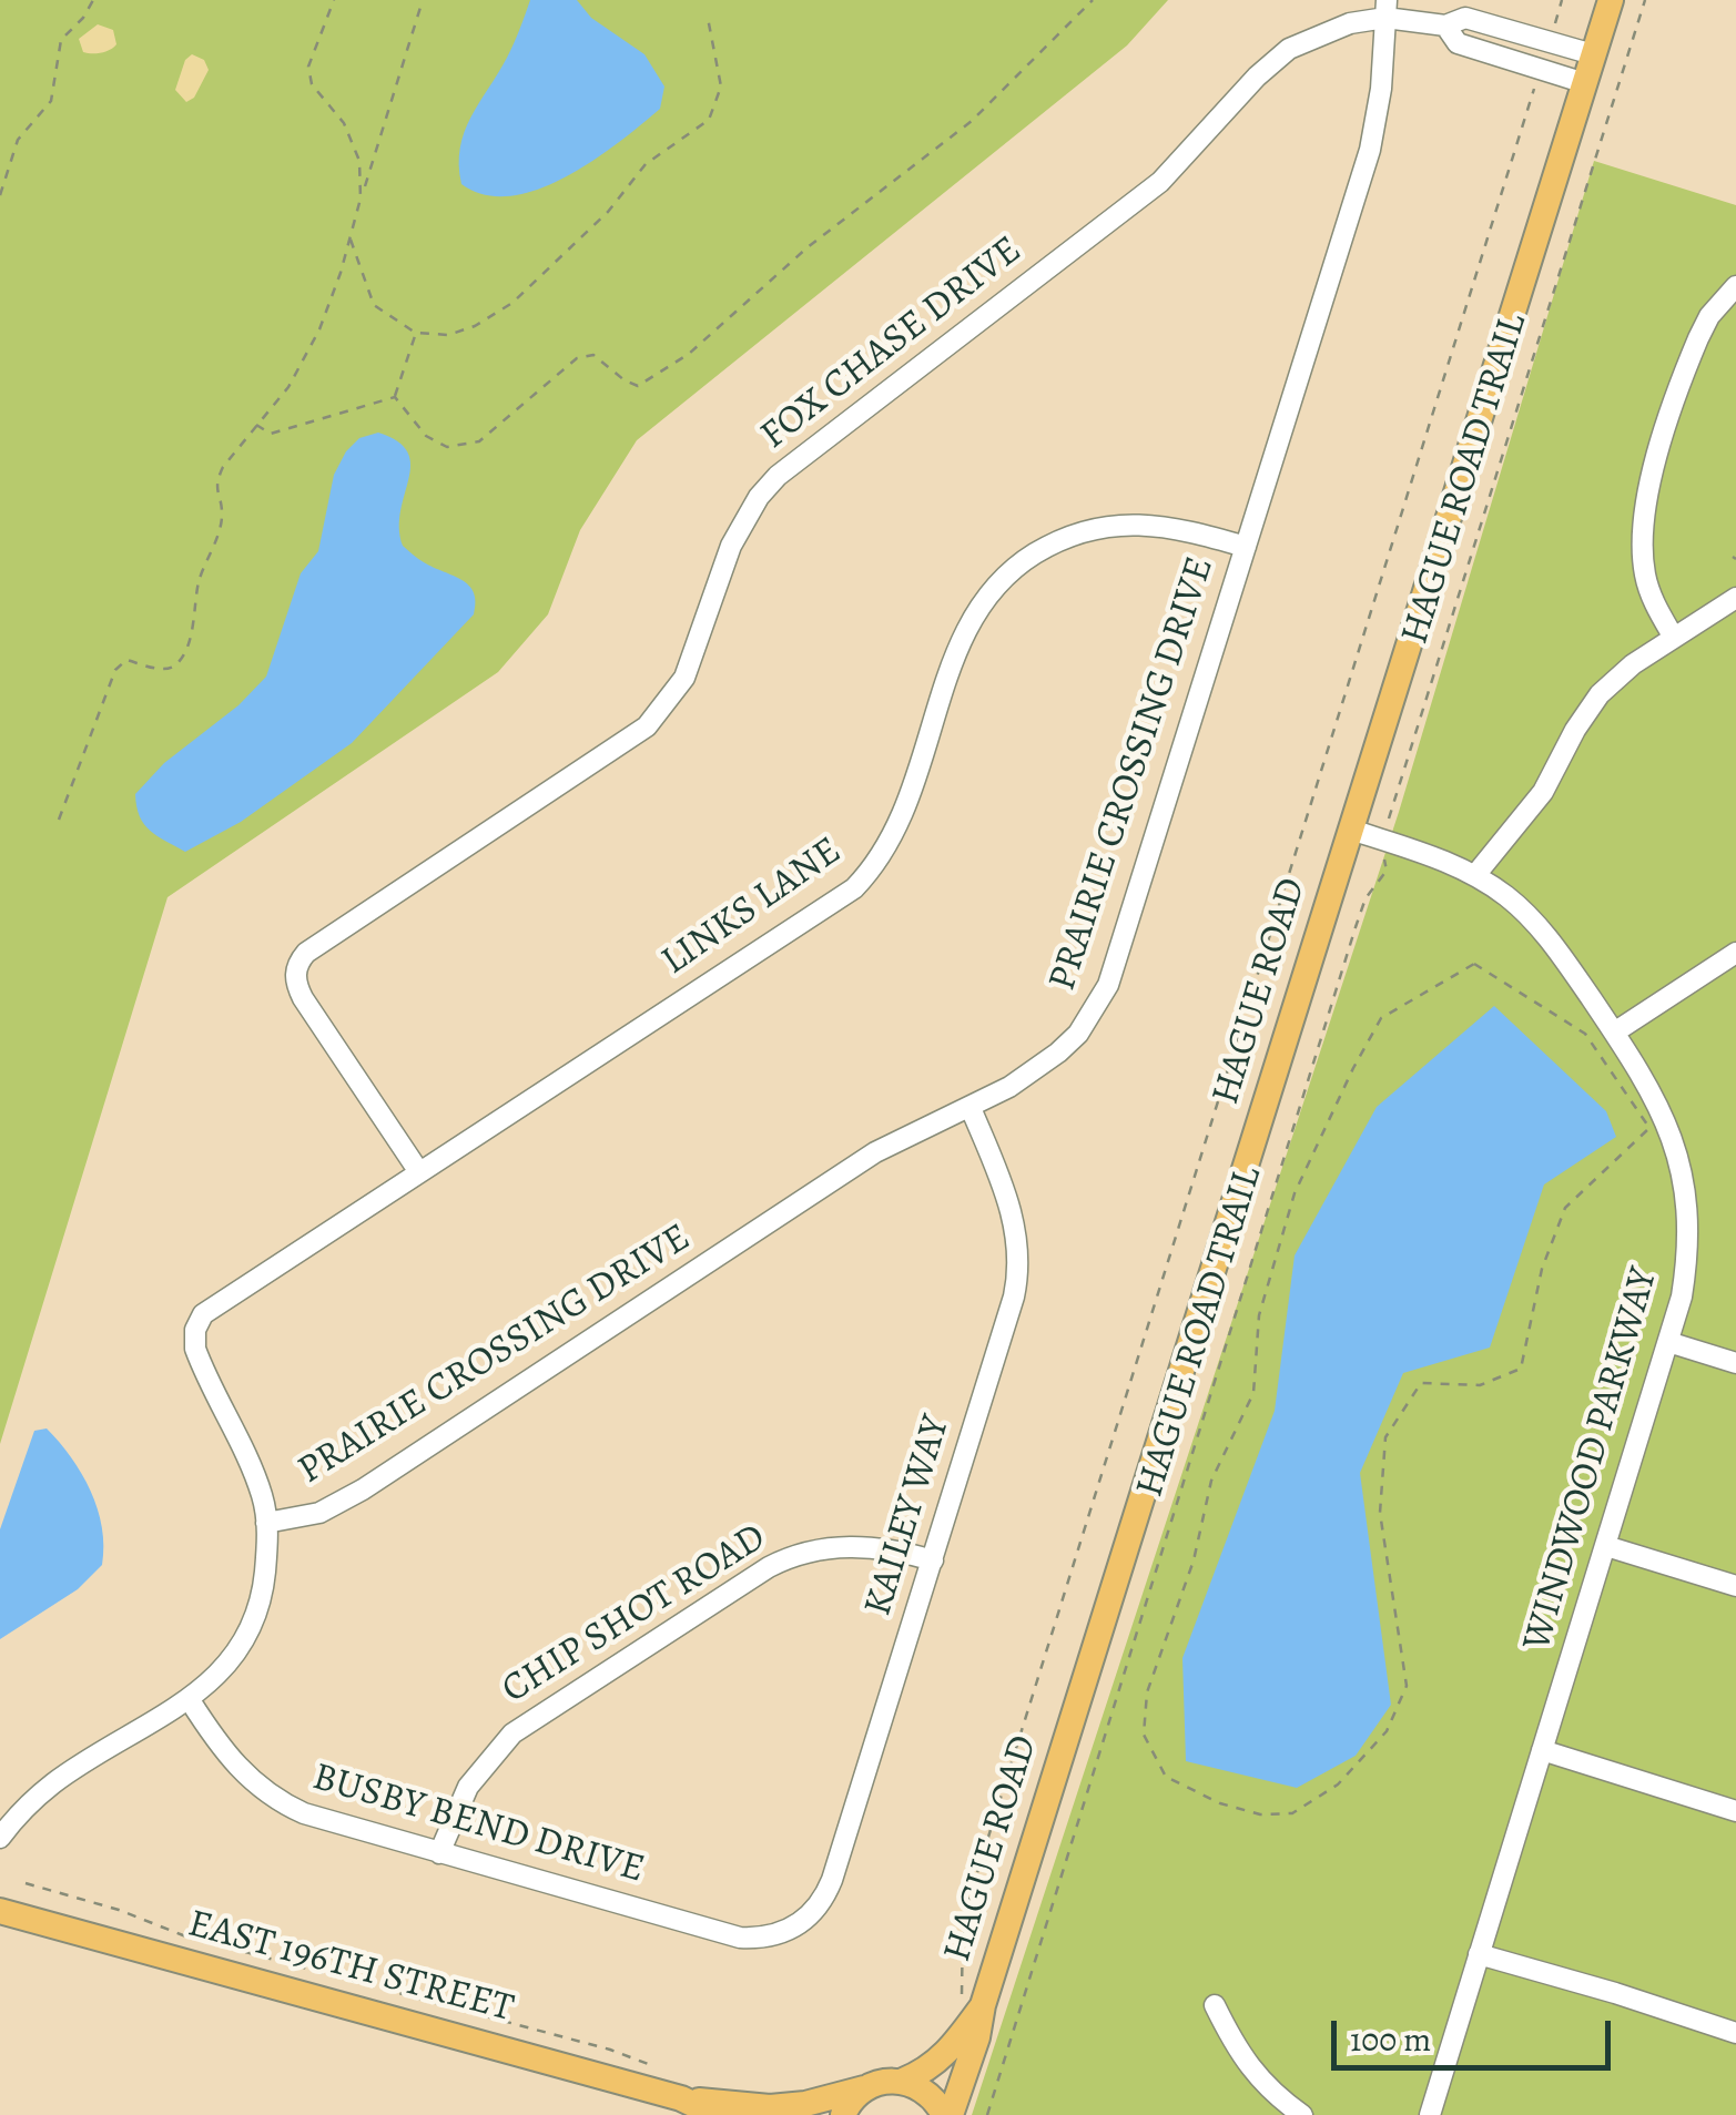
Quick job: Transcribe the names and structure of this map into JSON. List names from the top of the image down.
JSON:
{
  "streets": {
    "main road": ["HAGUE ROAD", "EAST 196TH STREET"],
    "street": [
      "FOX CHASE DRIVE",
      "PRAIRIE CROSSING DRIVE",
      "LINKS LANE",
      "WINDWOOD PARKWAY",
      "KAILEY WAY",
      "CHIP SHOT ROAD",
      "BUSBY BEND DRIVE"
    ],
    "path": ["HAGUE ROAD TRAIL"]
  },
  "crossings": [
    ["FOX CHASE DRIVE", "PRAIRIE CROSSING DRIVE"],
    ["FOX CHASE DRIVE", "LINKS LANE"],
    ["FOX CHASE DRIVE", "HAGUE ROAD"],
    ["HAGUE ROAD TRAIL", "WINDWOOD PARKWAY"],
    ["PRAIRIE CROSSING DRIVE", "LINKS LANE"],
    ["PRAIRIE CROSSING DRIVE", "KAILEY WAY"],
    ["HAGUE ROAD", "WINDWOOD PARKWAY"],
    ["HAGUE ROAD", "EAST 196TH STREET"],
    ["KAILEY WAY", "CHIP SHOT ROAD"],
    ["KAILEY WAY", "BUSBY BEND DRIVE"],
    ["CHIP SHOT ROAD", "BUSBY BEND DRIVE"]
  ],
  "scale_bar": "100 m"
}
